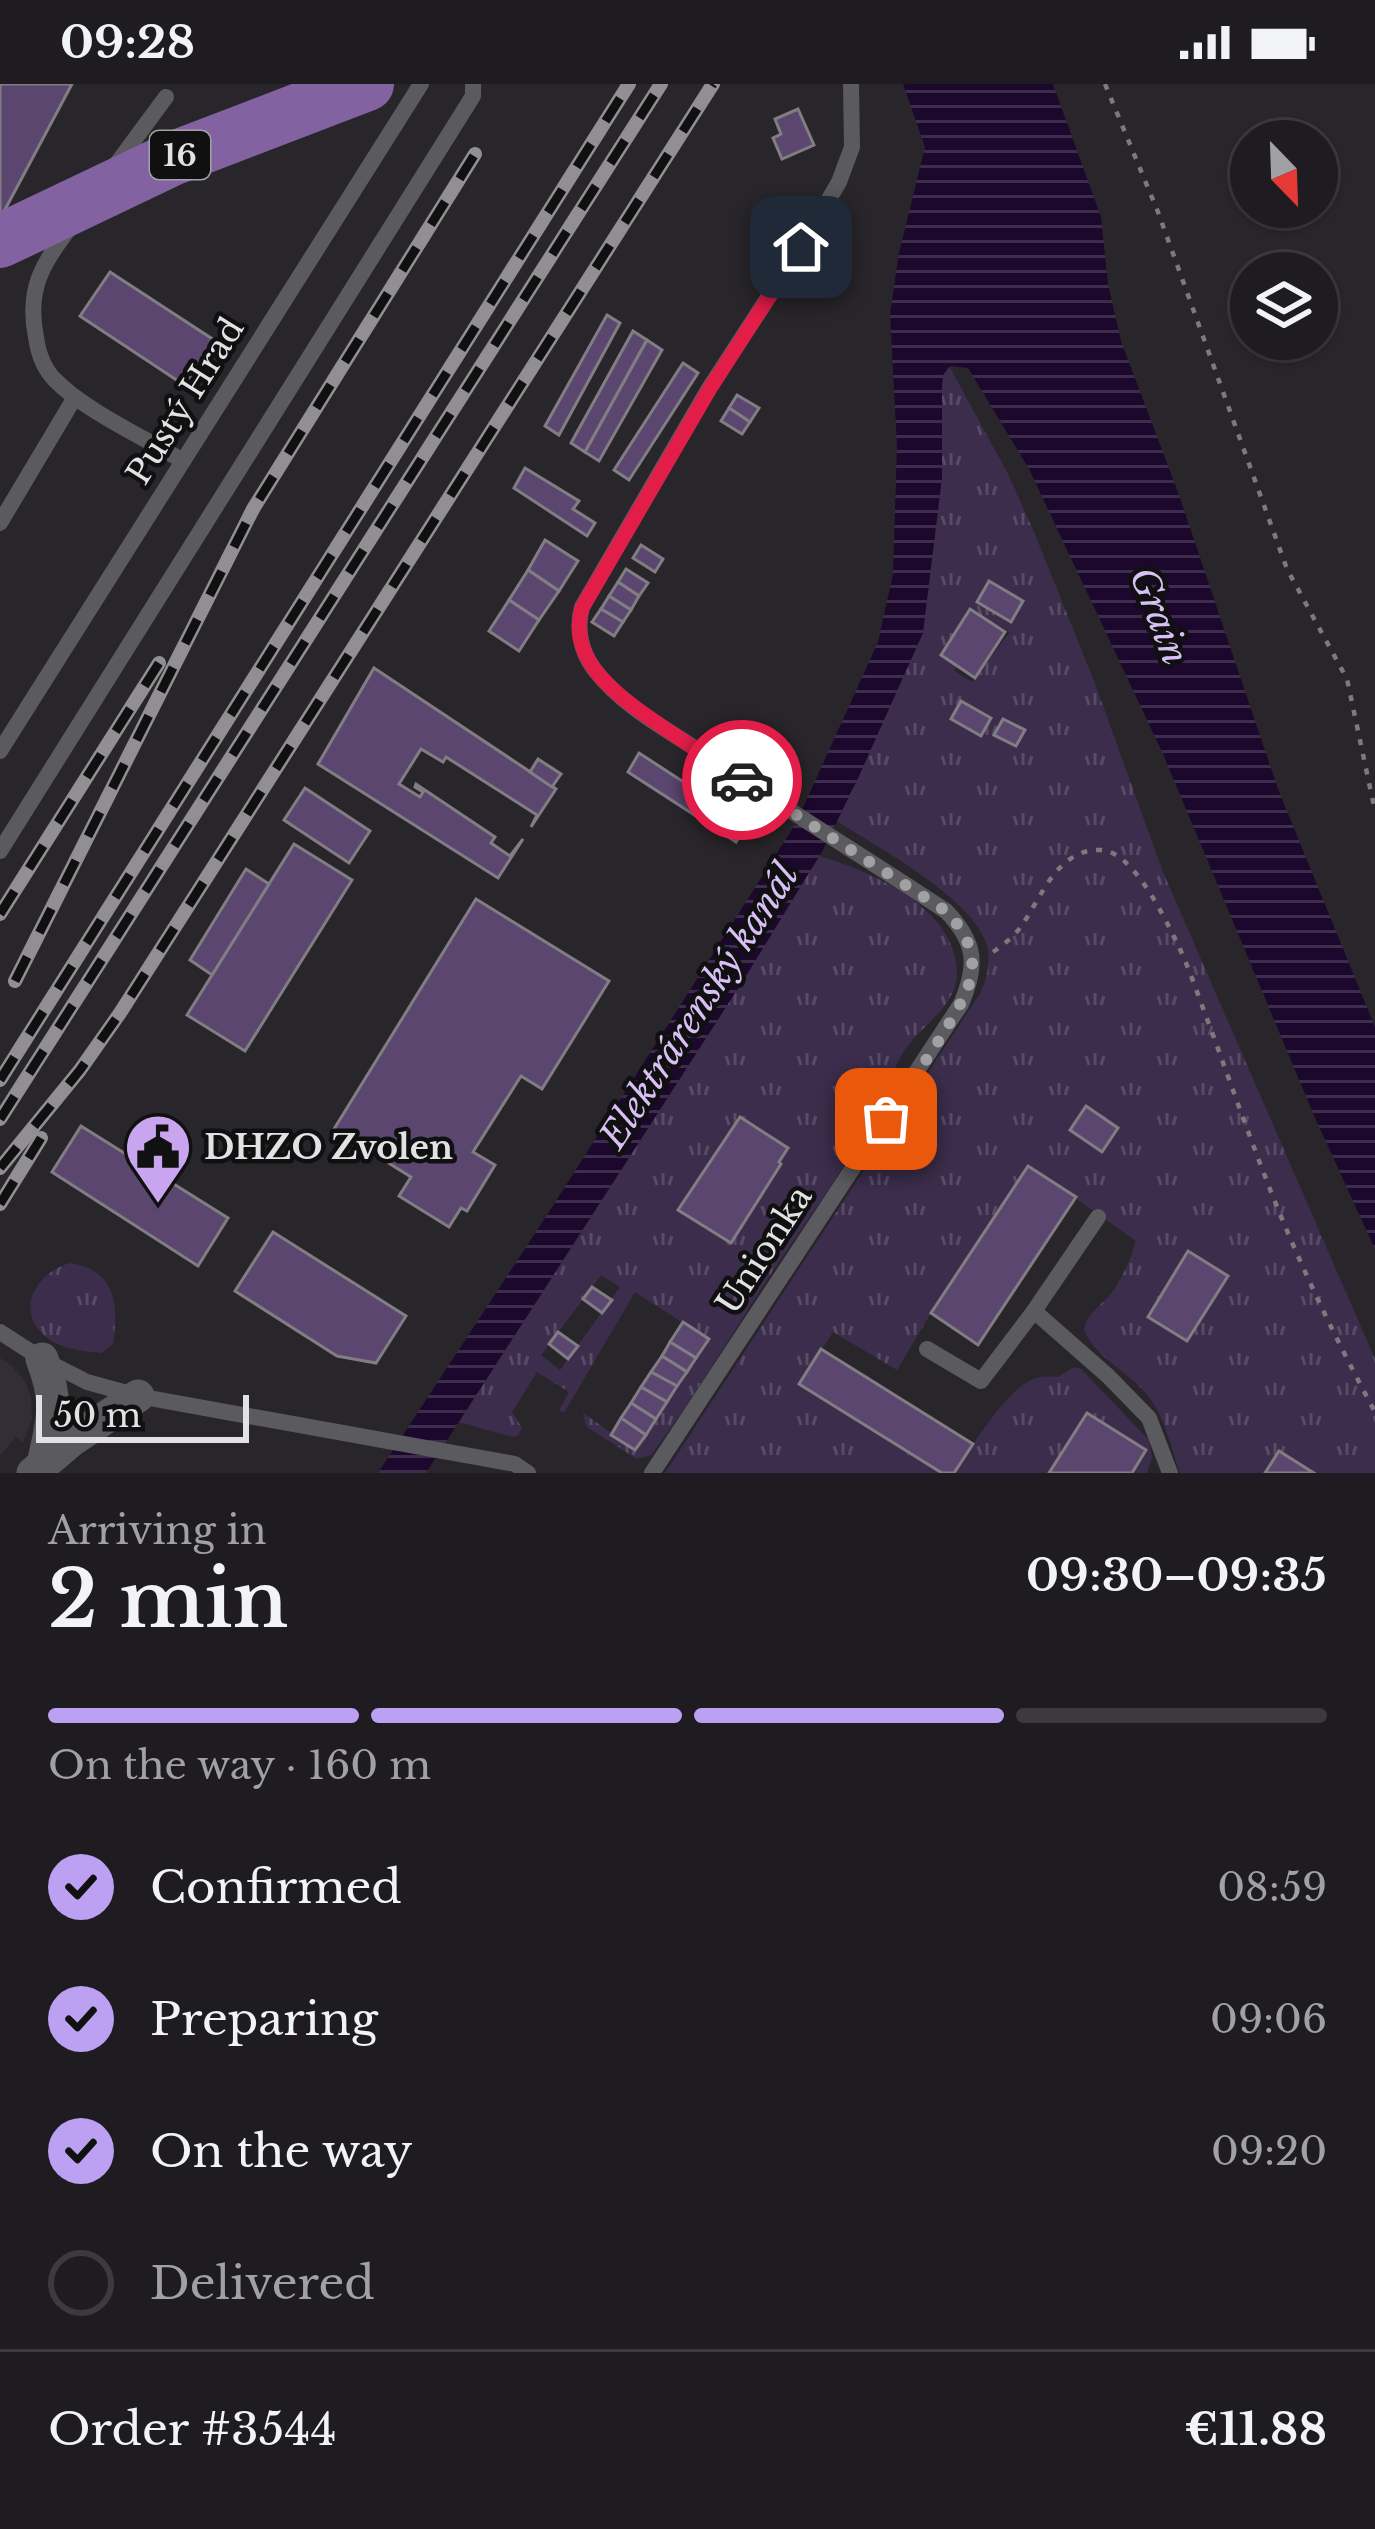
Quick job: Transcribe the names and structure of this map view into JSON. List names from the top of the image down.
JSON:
{
  "streets": {
    "main road": ["16"],
    "lane": ["Pustý Hrad", "Unionka"]
  },
  "water": ["Grain", "Elektrárenský kanál"],
  "places": {
    "public building": ["DHZO Zvolen"]
  },
  "scale_bar": "50 m",
  "north": "bottom right",
  "page": {
    "status": "09:28",
    "scale": "50 m",
    "heading": ["2 min", "Arriving in", "09:30–09:35"],
    "panel": ["Order #3544", "€11.88"],
    "bar": "On the way · 160 m",
    "list": [
      ["Confirmed", "08:59"],
      ["Preparing", "09:06"],
      ["On the way", "09:20"],
      "Delivered"
    ]
  }
}
